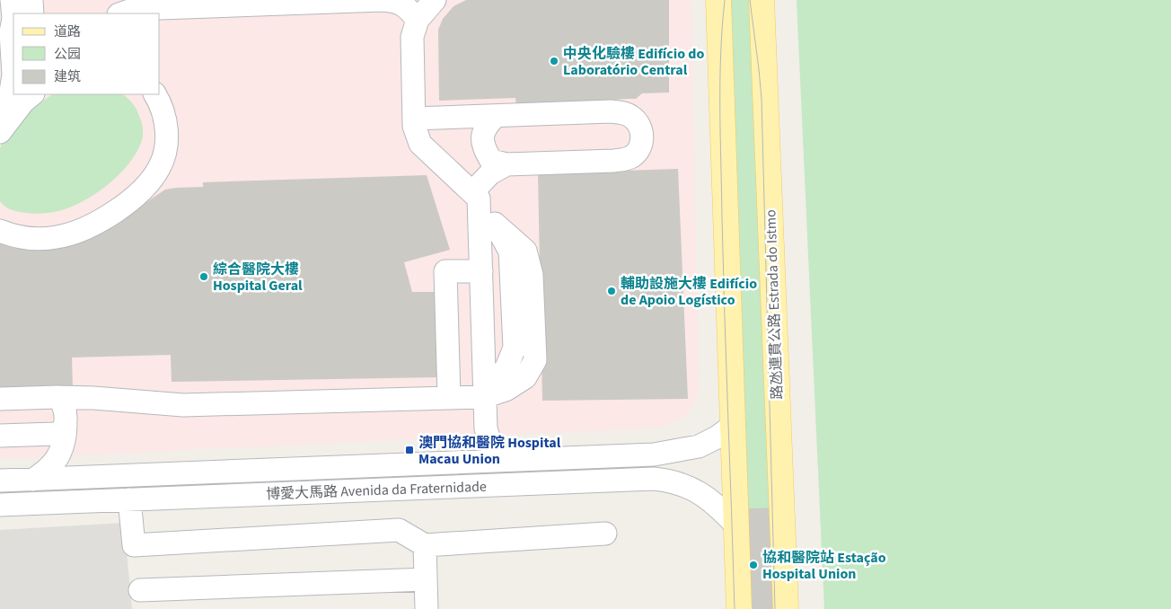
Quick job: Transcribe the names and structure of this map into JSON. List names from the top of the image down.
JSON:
{
  "streets": {
    "main road": ["路氹連貫公路 Estrada do Istmo"],
    "street": ["博愛大馬路 Avenida da Fraternidade"]
  },
  "places": {
    "other": [
      "中央化驗樓 Edifício do Laboratório Central",
      "綜合醫院大樓 Hospital Geral",
      "輔助設施大樓 Edifício de Apoio Logístico",
      "協和醫院站 Estação Hospital Union"
    ],
    "transit": ["澳門協和醫院 Hospital Macau Union"]
  },
  "legend": ["道路", "公园", "建筑"]
}
